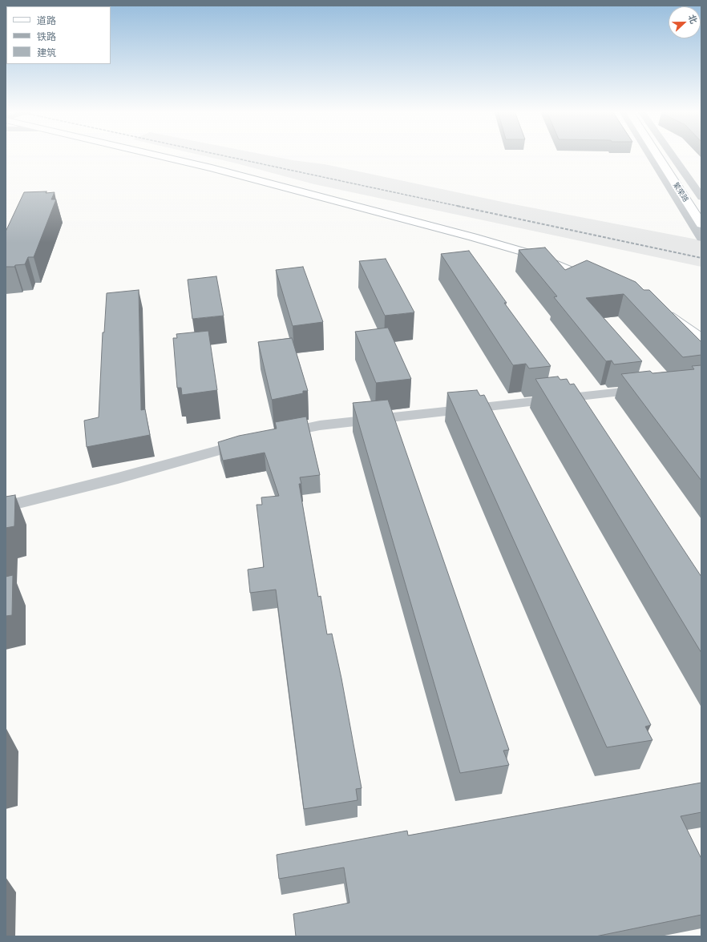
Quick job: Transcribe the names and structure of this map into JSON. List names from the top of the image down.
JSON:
{
  "streets": {
    "street": ["繁荣路"]
  },
  "legend": ["道路", "铁路", "建筑"],
  "north": "right"
}
